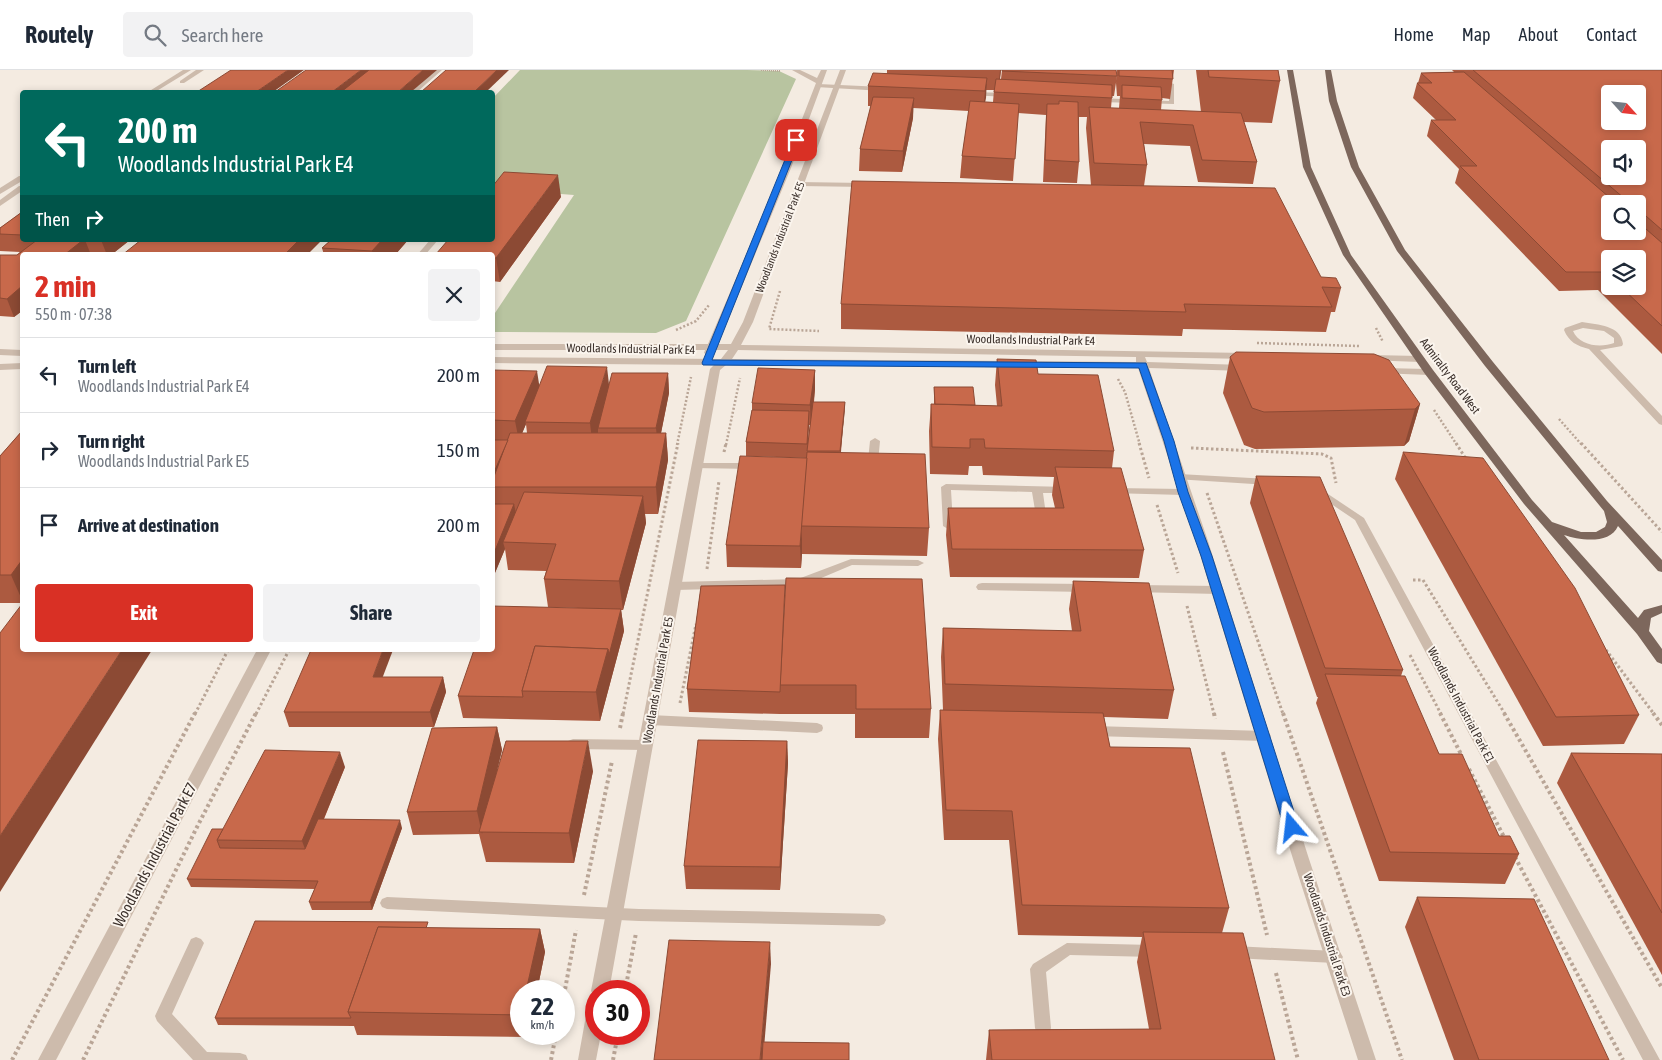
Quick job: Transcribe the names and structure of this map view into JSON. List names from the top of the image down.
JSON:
{
  "streets": {
    "main road": ["Admiralty Road West"],
    "street": [
      "Woodlands Industrial Park E5",
      "Woodlands Industrial Park E4",
      "Woodlands Industrial Park E7",
      "Woodlands Industrial Park E3"
    ],
    "lane": ["Woodlands Industrial Park E1"]
  },
  "crossings": [
    ["Woodlands Industrial Park E5", "Woodlands Industrial Park E4"],
    ["Woodlands Industrial Park E4", "Woodlands Industrial Park E3"]
  ],
  "north": "bottom right",
  "page": {
    "header": "Routely",
    "search": "Search here",
    "nav": [
      "Home",
      "Map",
      "About",
      "Contact"
    ],
    "turn": ["200 m", "Woodlands Industrial Park E4"],
    "then": "Then",
    "heading": ["2 min", "550 m · 07:38"],
    "list": [
      {
        "name": "Turn left",
        "note": "Woodlands Industrial Park E4",
        "value": "200 m"
      },
      {
        "name": "Turn right",
        "note": "Woodlands Industrial Park E5",
        "value": "150 m"
      },
      {
        "name": "Arrive at destination",
        "value": "200 m"
      }
    ],
    "buttons": ["Exit", "Share"],
    "speed": "22 km/h",
    "limit": "30"
  }
}
